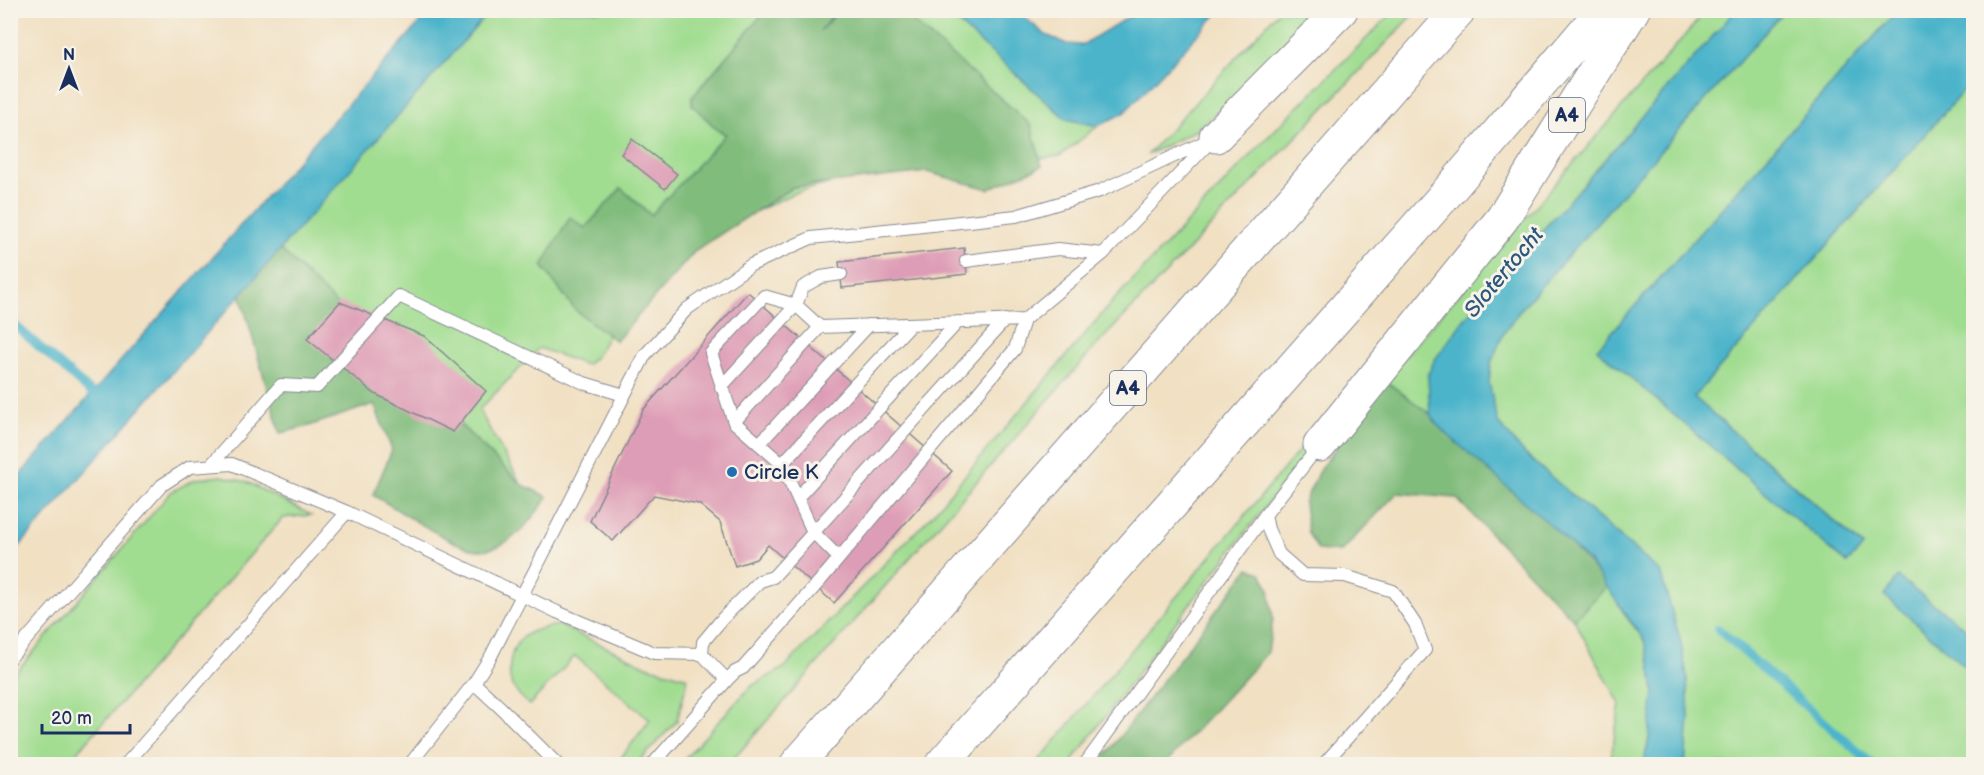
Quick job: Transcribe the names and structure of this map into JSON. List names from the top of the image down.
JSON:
{
  "streets": {
    "highway": ["A4"]
  },
  "water": ["Slotertocht"],
  "places": ["Circle K"],
  "scale_bar": "20 m",
  "north": "top"
}
